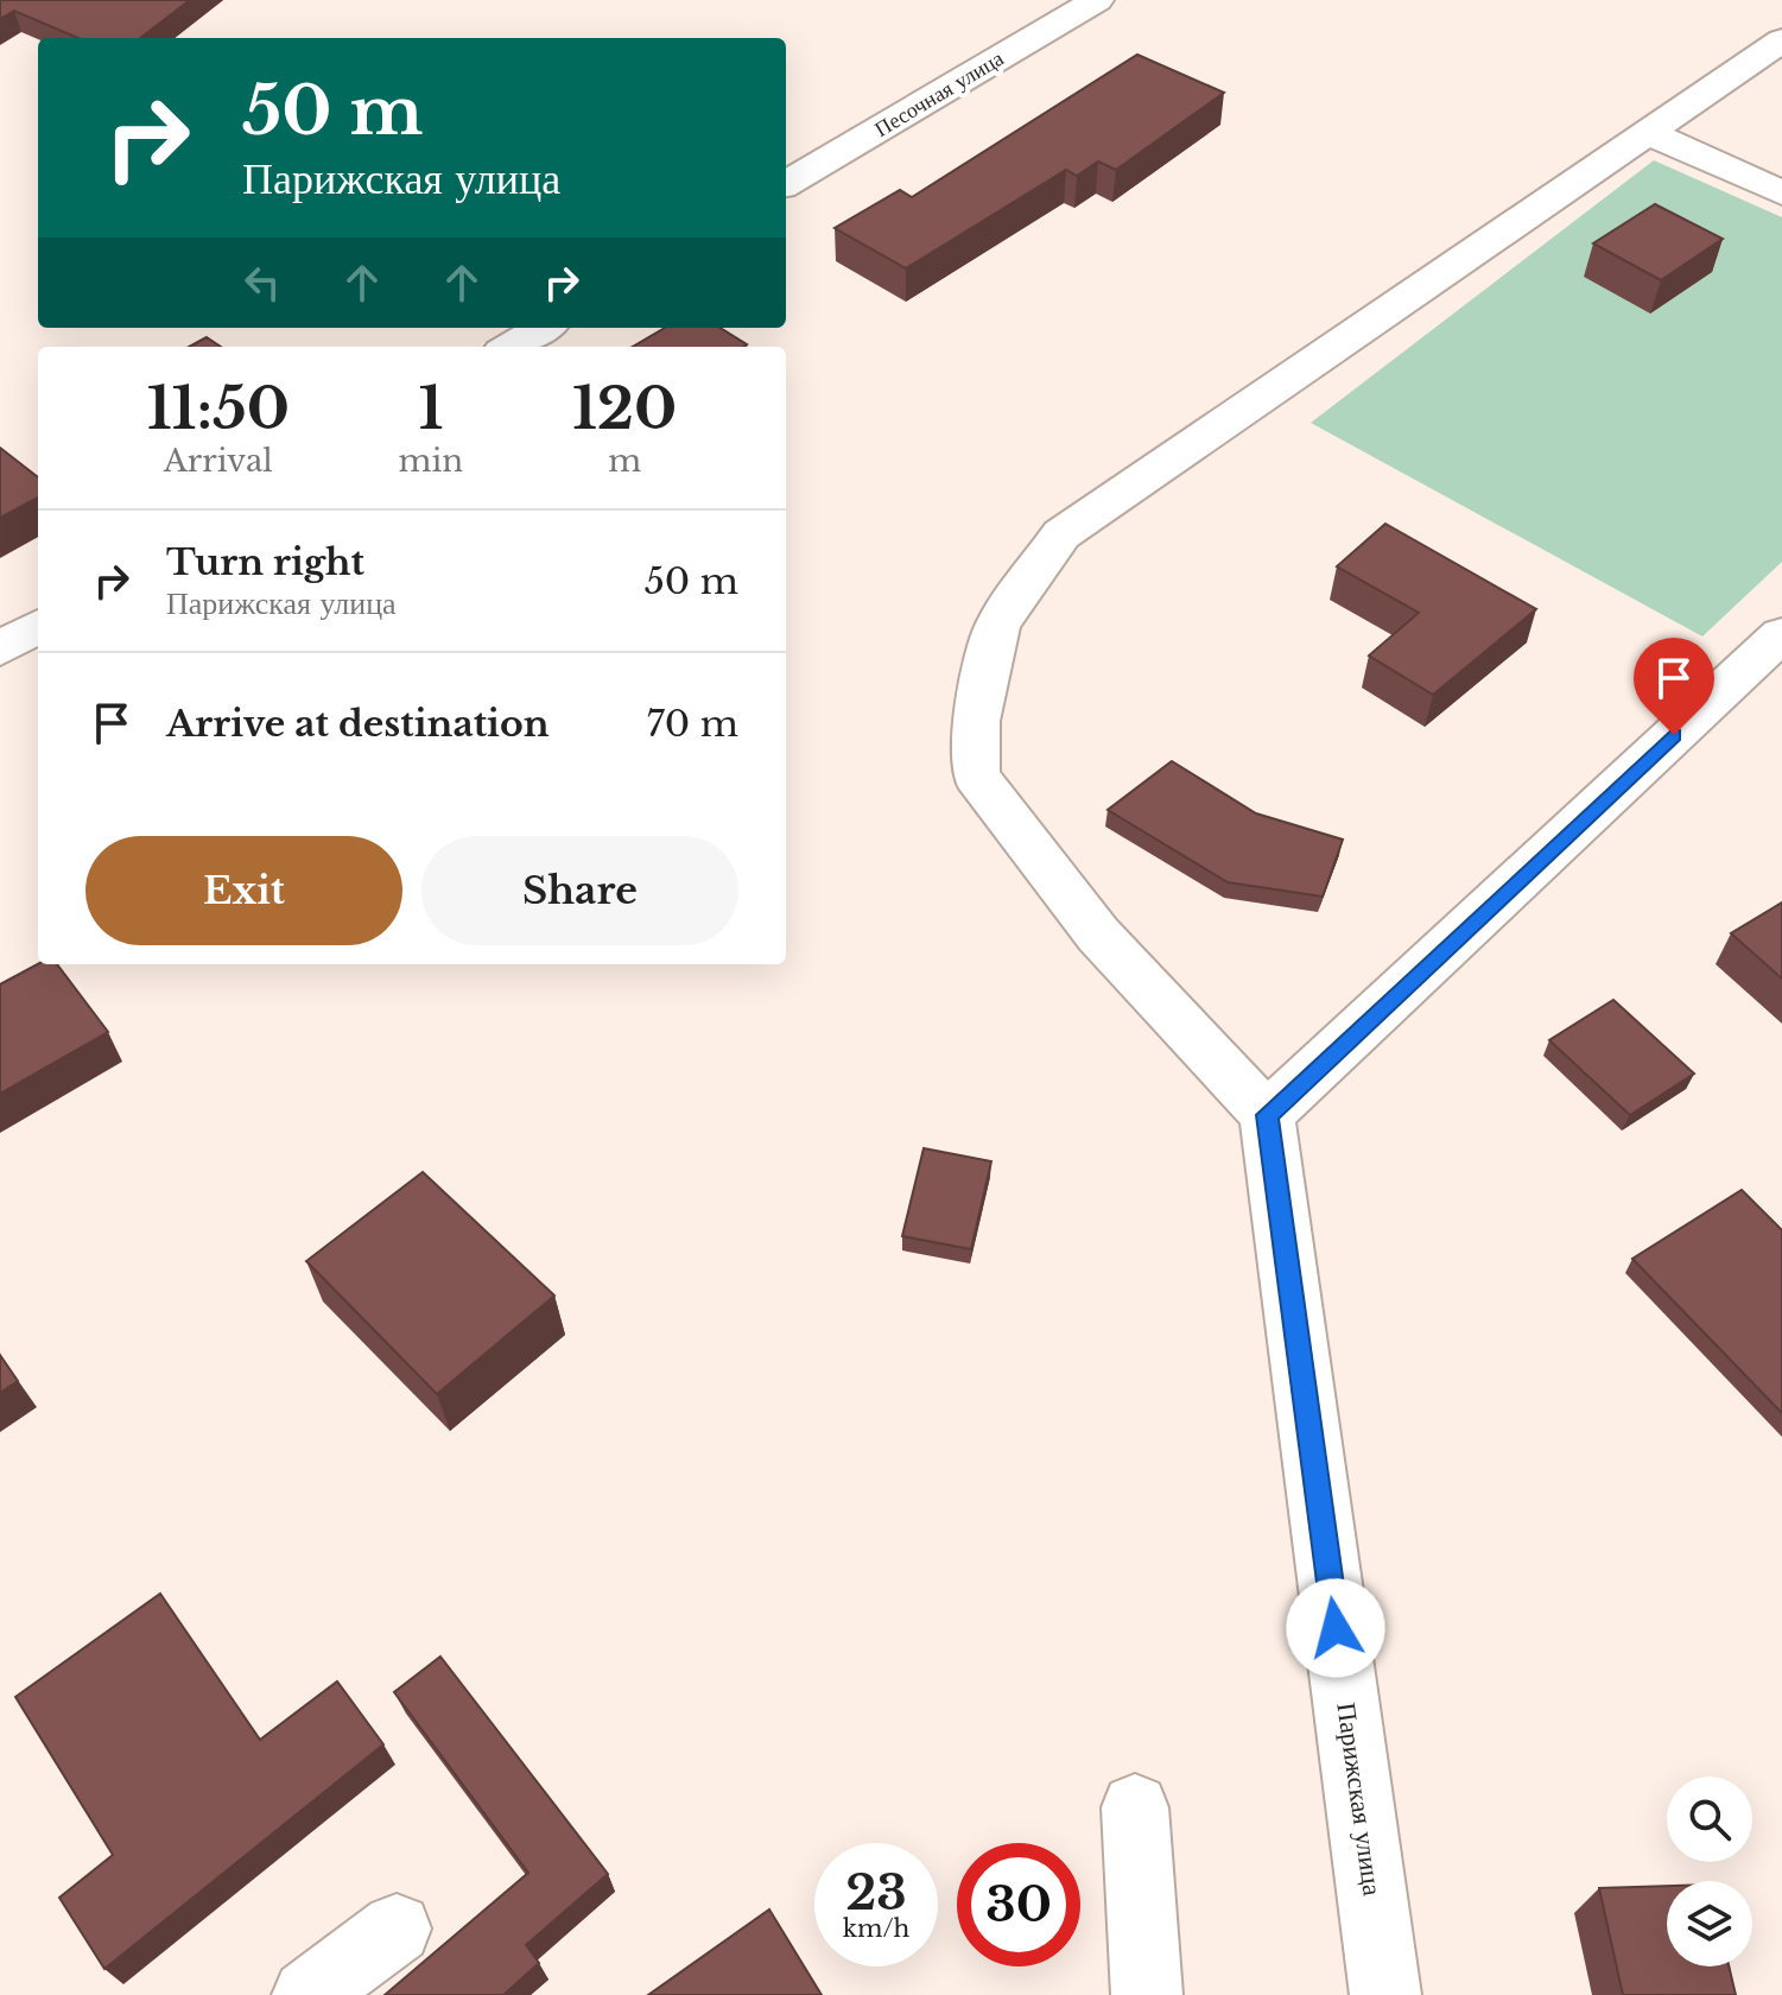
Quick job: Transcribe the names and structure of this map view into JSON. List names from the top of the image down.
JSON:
{
  "streets": {
    "street": ["Песочная улица", "Парижская улица"]
  },
  "page": {
    "turn": ["50 m", "Парижская улица"],
    "eta": [
      "11:50",
      "Arrival",
      "1",
      "min",
      "120",
      "m"
    ],
    "list": [
      {
        "name": "Turn right",
        "note": "Парижская улица",
        "value": "50 m"
      },
      {
        "name": "Arrive at destination",
        "value": "70 m"
      }
    ],
    "buttons": ["Exit", "Share"],
    "speed": "23 km/h",
    "limit": "30"
  }
}
